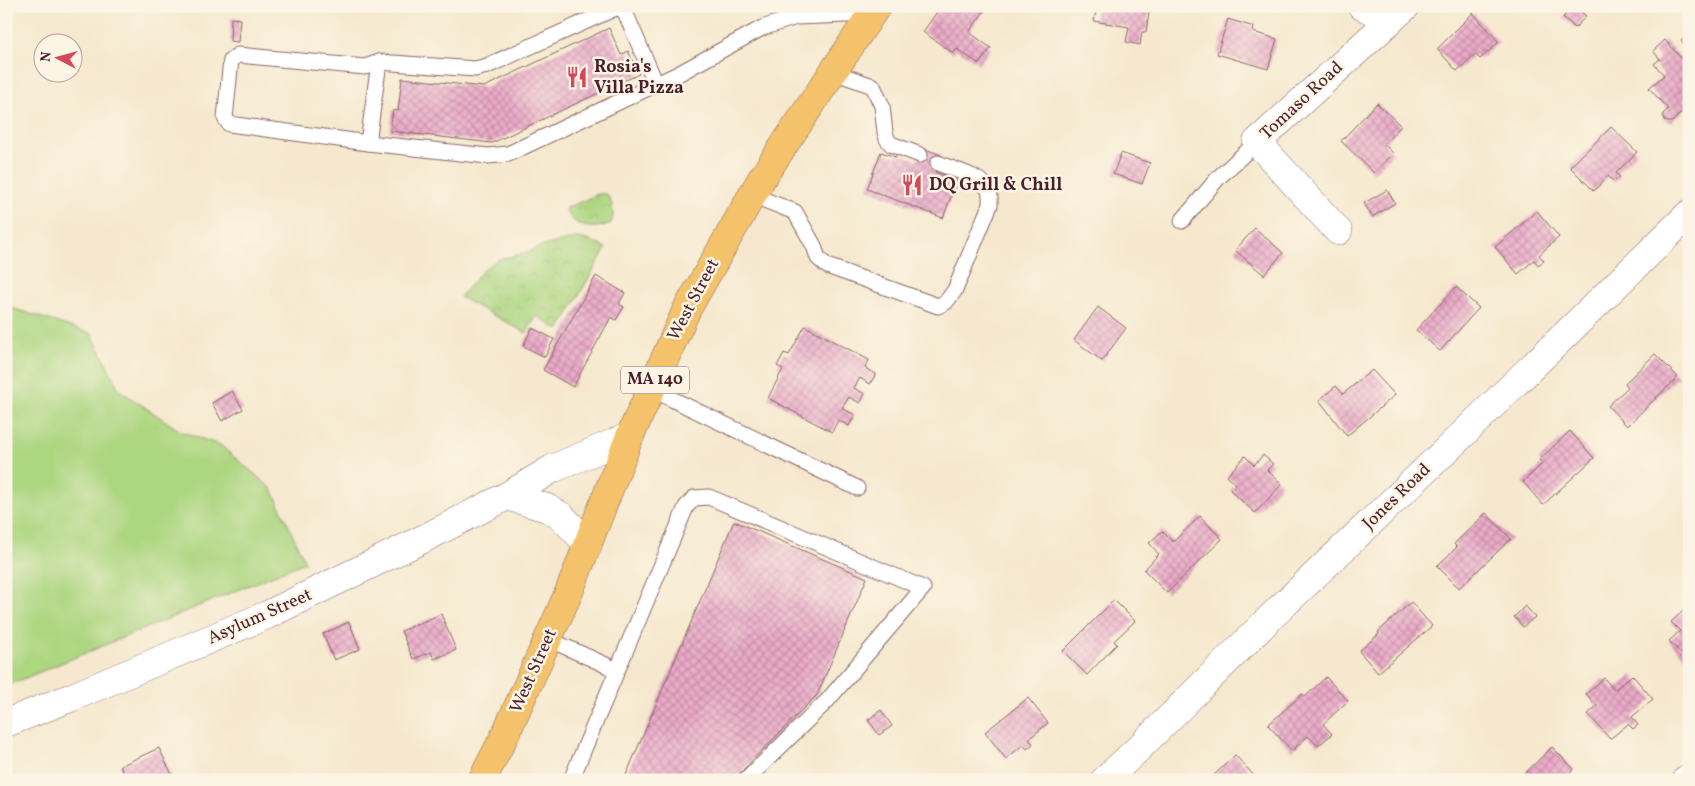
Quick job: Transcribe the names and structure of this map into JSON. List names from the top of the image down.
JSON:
{
  "streets": {
    "main road": ["West Street", "MA 140"],
    "street": ["Tomaso Road", "Jones Road", "Asylum Street"]
  },
  "crossings": [
    ["West Street", "Asylum Street"]
  ],
  "places": {
    "restaurant": ["Rosia's Villa Pizza", "DQ Grill & Chill"]
  },
  "north": "left"
}
